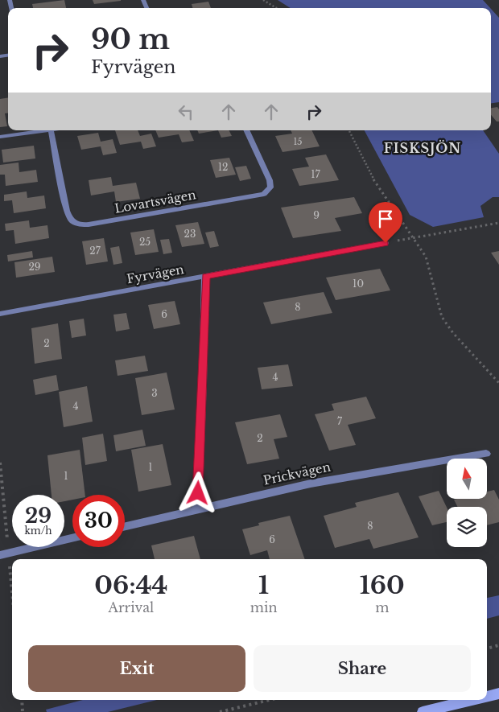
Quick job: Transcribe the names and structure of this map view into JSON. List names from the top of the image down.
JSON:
{
  "streets": {
    "street": ["Lovartsvägen", "Fyrvägen", "Prickvägen"]
  },
  "districts": ["FISKSJÖN"],
  "house_numbers": [
    "15",
    "12",
    "17",
    "9",
    "23",
    "25",
    "27",
    "29",
    "10",
    "8",
    "6",
    "2",
    "4",
    "3",
    "4",
    "7",
    "2",
    "1",
    "1",
    "8",
    "6"
  ],
  "north": "top",
  "page": {
    "turn": ["90 m", "Fyrvägen"],
    "speed": "29 km/h",
    "limit": "30",
    "eta": [
      "06:44",
      "Arrival",
      "1",
      "min",
      "160",
      "m"
    ],
    "buttons": ["Exit", "Share"]
  }
}
